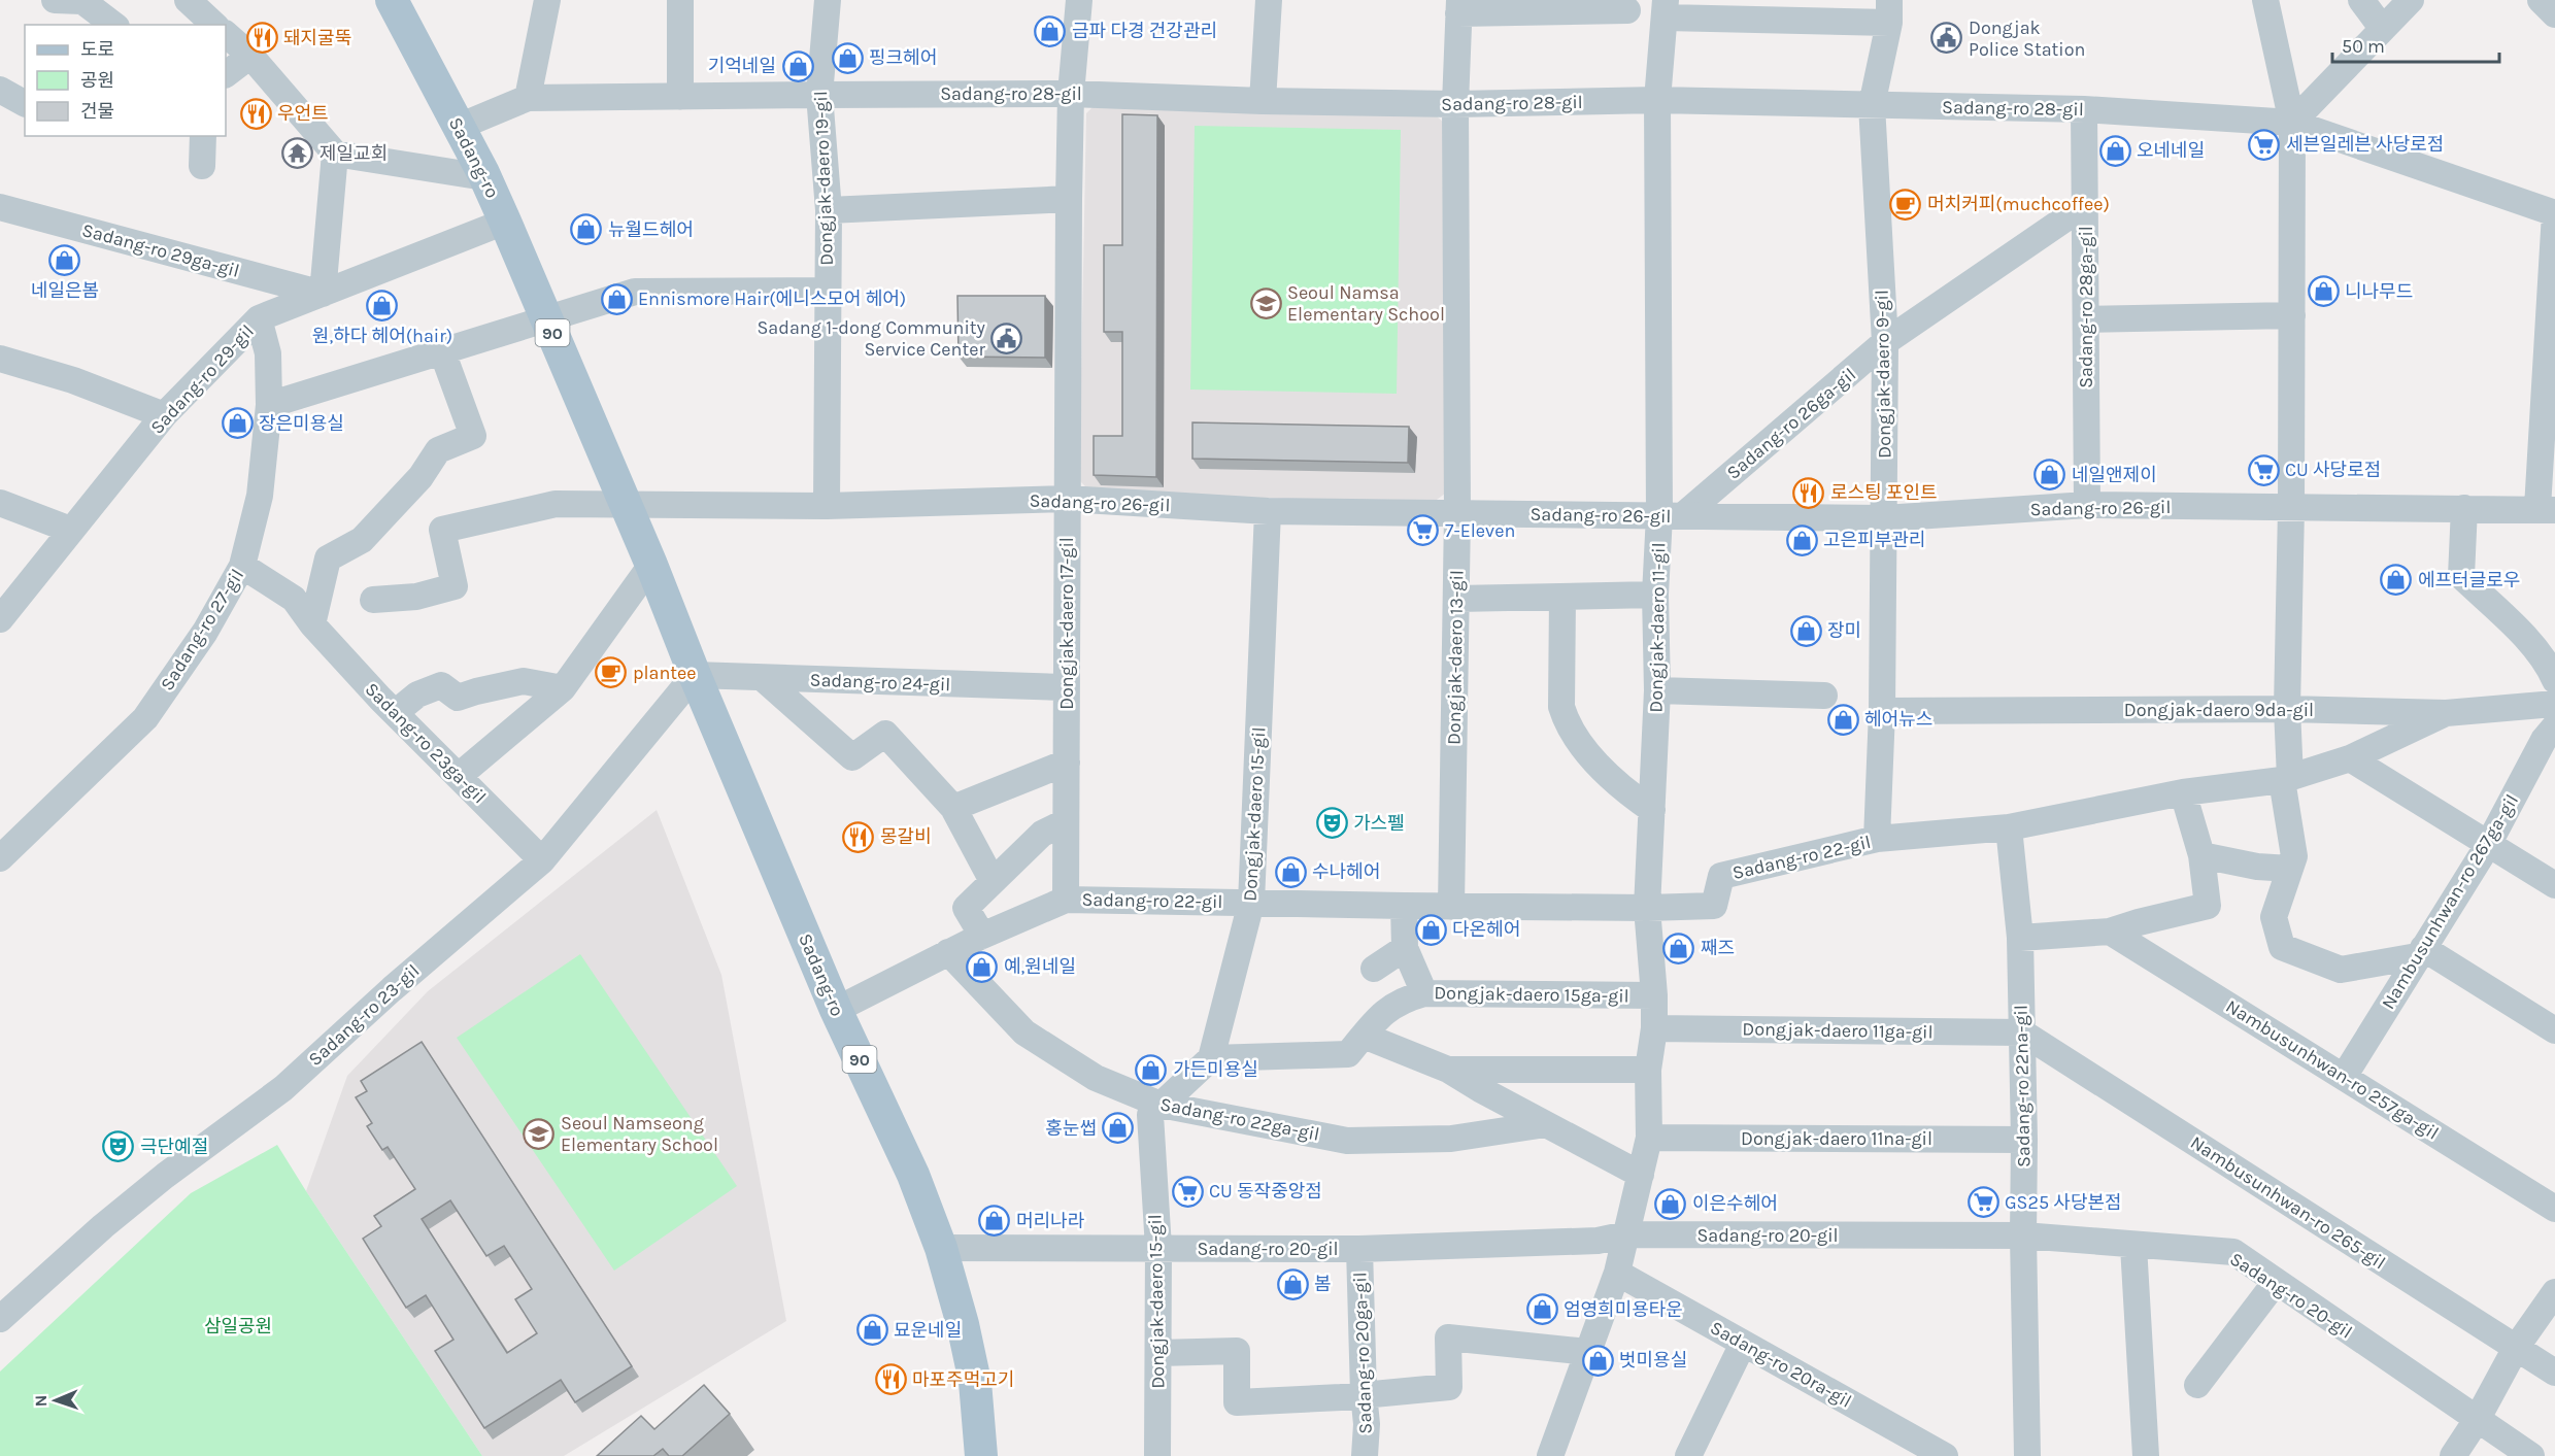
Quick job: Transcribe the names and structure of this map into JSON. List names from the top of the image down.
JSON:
{
  "streets": {
    "main road": ["Sadang-ro", "90"],
    "street": [
      "Sadang-ro 28-gil",
      "Dongjak-daero 19-gil",
      "Sadang-ro 29ga-gil",
      "Sadang-ro 28ga-gil",
      "Dongjak-daero 9-gil",
      "Sadang-ro 29-gil",
      "Sadang-ro 26ga-gil",
      "Sadang-ro 26-gil",
      "Dongjak-daero 17-gil",
      "Dongjak-daero 11-gil",
      "Sadang-ro 27-gil",
      "Dongjak-daero 13-gil",
      "Sadang-ro 24-gil",
      "Dongjak-daero 9da-gil",
      "Sadang-ro 23ga-gil",
      "Dongjak-daero 15-gil",
      "Sadang-ro 22-gil",
      "Nambusunhwan-ro 267ga-gil",
      "Dongjak-daero 15ga-gil",
      "Sadang-ro 23-gil",
      "Dongjak-daero 11ga-gil",
      "Nambusunhwan-ro 257ga-gil",
      "Sadang-ro 22na-gil",
      "Sadang-ro 22ga-gil",
      "Dongjak-daero 11na-gil",
      "Nambusunhwan-ro 265-gil",
      "Sadang-ro 20-gil",
      "Sadang-ro 20ga-gil",
      "Sadang-ro 20ra-gil"
    ]
  },
  "crossings": [
    ["Sadang-ro 28-gil", "Sadang-ro"],
    ["Sadang-ro 28-gil", "Dongjak-daero 19-gil"],
    ["Sadang-ro 28-gil", "Sadang-ro 28ga-gil"],
    ["Sadang-ro 28-gil", "Dongjak-daero 9-gil"],
    ["Sadang-ro 28-gil", "Dongjak-daero 17-gil"],
    ["Sadang-ro 28-gil", "Dongjak-daero 11-gil"],
    ["Sadang-ro 28-gil", "Dongjak-daero 13-gil"],
    ["Sadang-ro", "Sadang-ro 29-gil"],
    ["Sadang-ro", "Sadang-ro 26-gil"],
    ["Sadang-ro", "Sadang-ro 24-gil"],
    ["Sadang-ro", "Sadang-ro 22-gil"],
    ["Sadang-ro", "Sadang-ro 23-gil"],
    ["Sadang-ro", "Sadang-ro 20-gil"],
    ["Dongjak-daero 19-gil", "Sadang-ro 26-gil"],
    ["Sadang-ro 29ga-gil", "Sadang-ro 29-gil"],
    ["Sadang-ro 28ga-gil", "Sadang-ro 26ga-gil"],
    ["Sadang-ro 28ga-gil", "Sadang-ro 26-gil"],
    ["Dongjak-daero 9-gil", "Sadang-ro 26ga-gil"],
    ["Dongjak-daero 9-gil", "Sadang-ro 26-gil"],
    ["Dongjak-daero 9-gil", "Dongjak-daero 11-gil"],
    ["Dongjak-daero 9-gil", "Dongjak-daero 9da-gil"],
    ["Dongjak-daero 9-gil", "Sadang-ro 22-gil"],
    ["Sadang-ro 29-gil", "Sadang-ro 27-gil"],
    ["Sadang-ro 26ga-gil", "Sadang-ro 26-gil"],
    ["Sadang-ro 26ga-gil", "Dongjak-daero 11-gil"],
    ["Sadang-ro 26-gil", "Dongjak-daero 17-gil"],
    ["Sadang-ro 26-gil", "Dongjak-daero 11-gil"],
    ["Sadang-ro 26-gil", "Dongjak-daero 13-gil"],
    ["Sadang-ro 26-gil", "Dongjak-daero 15-gil"],
    ["Dongjak-daero 17-gil", "Sadang-ro 24-gil"],
    ["Dongjak-daero 17-gil", "Sadang-ro 22-gil"],
    ["Dongjak-daero 11-gil", "Sadang-ro 22-gil"],
    ["Dongjak-daero 11-gil", "Dongjak-daero 15ga-gil"],
    ["Dongjak-daero 11-gil", "Dongjak-daero 11ga-gil"],
    ["Dongjak-daero 11-gil", "Dongjak-daero 11na-gil"],
    ["Dongjak-daero 11-gil", "Sadang-ro 20-gil"],
    ["Dongjak-daero 11-gil", "Sadang-ro 20ra-gil"],
    ["Sadang-ro 27-gil", "Sadang-ro 23ga-gil"],
    ["Dongjak-daero 13-gil", "Sadang-ro 22-gil"],
    ["Sadang-ro 24-gil", "Sadang-ro 23-gil"],
    ["Dongjak-daero 9da-gil", "Sadang-ro 22-gil"],
    ["Sadang-ro 23ga-gil", "Sadang-ro 23-gil"],
    ["Dongjak-daero 15-gil", "Sadang-ro 22-gil"],
    ["Dongjak-daero 15-gil", "Dongjak-daero 15ga-gil"],
    ["Dongjak-daero 15-gil", "Sadang-ro 22ga-gil"],
    ["Dongjak-daero 15-gil", "Sadang-ro 20-gil"],
    ["Sadang-ro 22-gil", "Sadang-ro 22na-gil"],
    ["Sadang-ro 22-gil", "Sadang-ro 22ga-gil"],
    ["Nambusunhwan-ro 267ga-gil", "Nambusunhwan-ro 257ga-gil"],
    ["Dongjak-daero 11ga-gil", "Sadang-ro 22na-gil"],
    ["Dongjak-daero 11ga-gil", "Nambusunhwan-ro 265-gil"],
    ["Sadang-ro 22na-gil", "Dongjak-daero 11na-gil"],
    ["Sadang-ro 22na-gil", "Nambusunhwan-ro 265-gil"],
    ["Sadang-ro 22na-gil", "Sadang-ro 20-gil"],
    ["Sadang-ro 20-gil", "Sadang-ro 20ga-gil"]
  ],
  "parks": ["삼일공원"],
  "places": {
    "shop": [
      "금파 다경 건강관리",
      "핑크헤어",
      "기억네일",
      "오네네일",
      "뉴월드헤어",
      "네일은봄",
      "니나무드",
      "Ennismore Hair(에니스모어 헤어)",
      "원,하다 헤어(hair)",
      "장은미용실",
      "네일앤제이",
      "고은피부관리",
      "에프터글로우",
      "장미",
      "헤어뉴스",
      "수나헤어",
      "다온헤어",
      "째즈",
      "예,원네일",
      "가든미용실",
      "홍눈썹",
      "이은수헤어",
      "머리나라",
      "봄",
      "엄영희미용타운",
      "묘운네일",
      "벗미용실"
    ],
    "restaurant": [
      "돼지굴뚝",
      "우언트",
      "로스팅 포인트",
      "몽갈비",
      "마포주먹고기"
    ],
    "public building": ["Dongjak Police Station", "Sadang 1-dong Community Service Center"],
    "supermarket": [
      "세븐일레븐 사당로점",
      "CU 사당로점",
      "7-Eleven",
      "CU 동작중앙점",
      "GS25 사당본점"
    ],
    "temple": ["제일교회"],
    "cafe": ["머치커피(muchcoffee)", "plantee"],
    "school or university": ["Seoul Namsa Elementary School", "Seoul Namseong Elementary School"],
    "theatre": ["가스펠", "극단예절"]
  },
  "legend": ["도로", "공원", "건물"],
  "scale_bar": "50 m",
  "north": "left"
}
